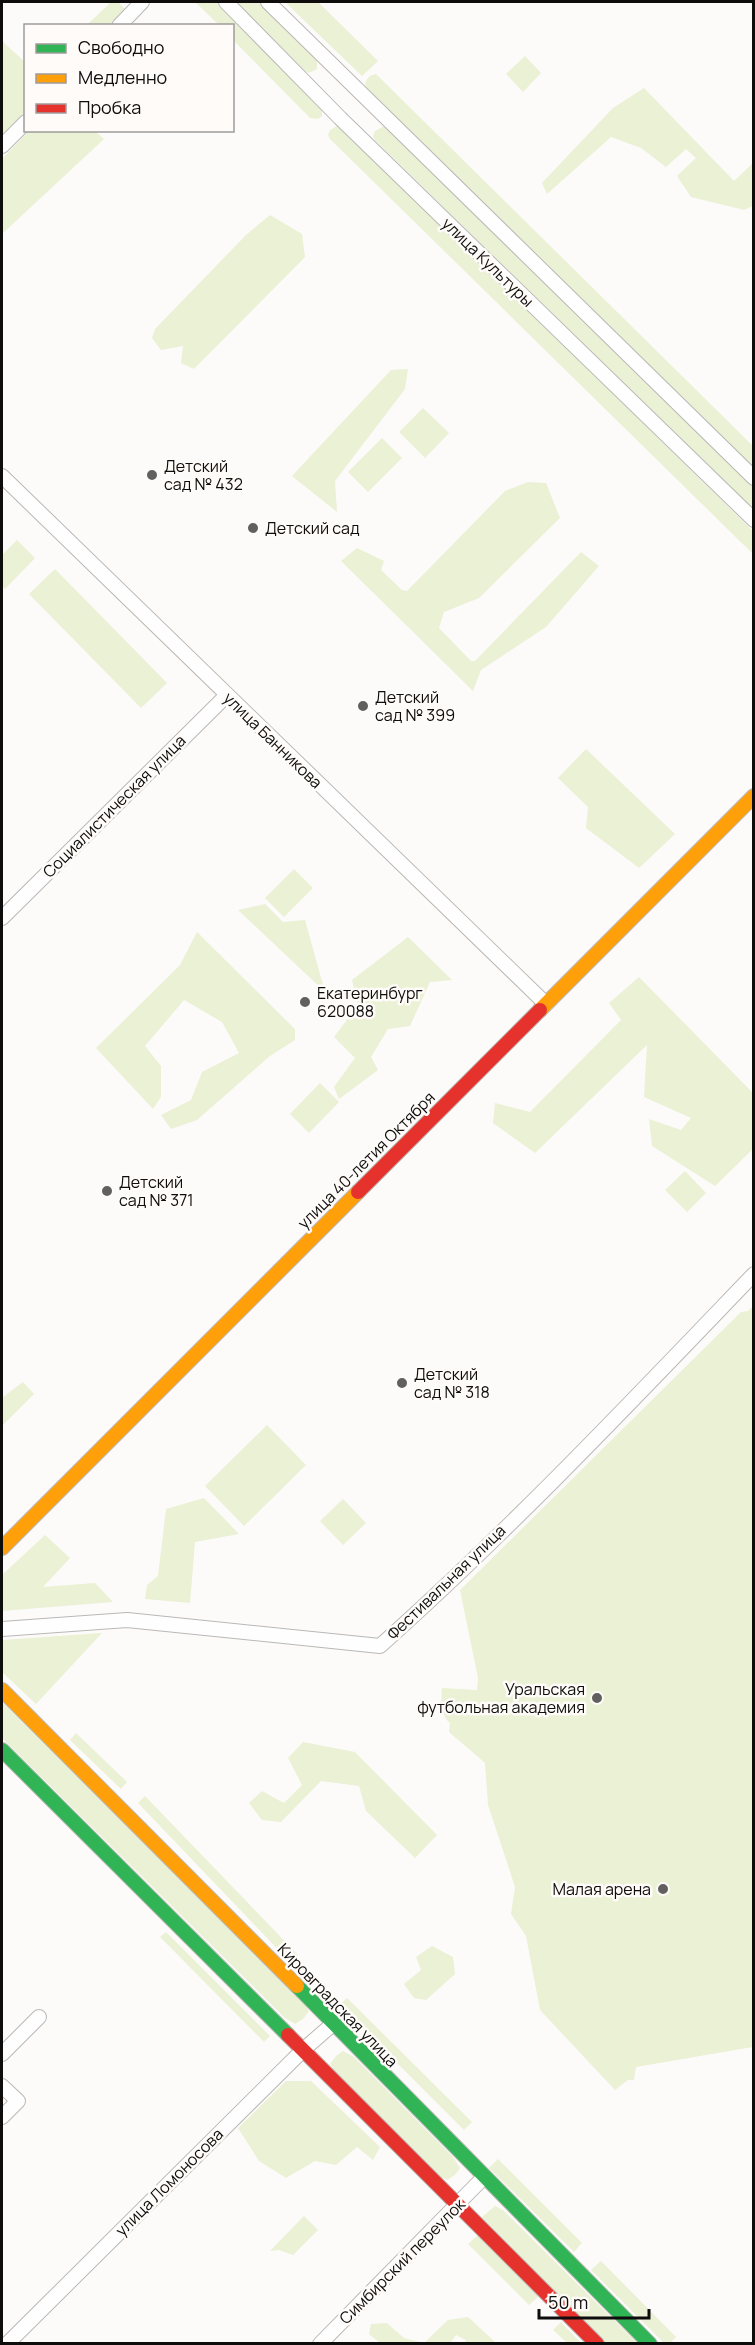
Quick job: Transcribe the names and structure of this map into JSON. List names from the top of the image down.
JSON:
{
  "streets": {
    "main road": ["улица 40-летия Октября", "Кировградская улица"],
    "street": [
      "улица Культуры",
      "улица Банникова",
      "Социалистическая улица",
      "Фестивальная улица",
      "улица Ломоносова",
      "Симбирский переулок"
    ]
  },
  "crossings": [
    ["улица Банникова", "Социалистическая улица"],
    ["улица Банникова", "улица 40-летия Октября"],
    ["Кировградская улица", "улица Ломоносова"],
    ["Кировградская улица", "Симбирский переулок"]
  ],
  "places": [
    "Детский сад № 432",
    "Детский сад",
    "Детский сад № 399",
    "Екатеринбург 620088",
    "Детский сад № 371",
    "Детский сад № 318",
    "Уральская футбольная академия",
    "Малая арена"
  ],
  "legend": ["Свободно", "Медленно", "Пробка"],
  "scale_bar": "50 m"
}
